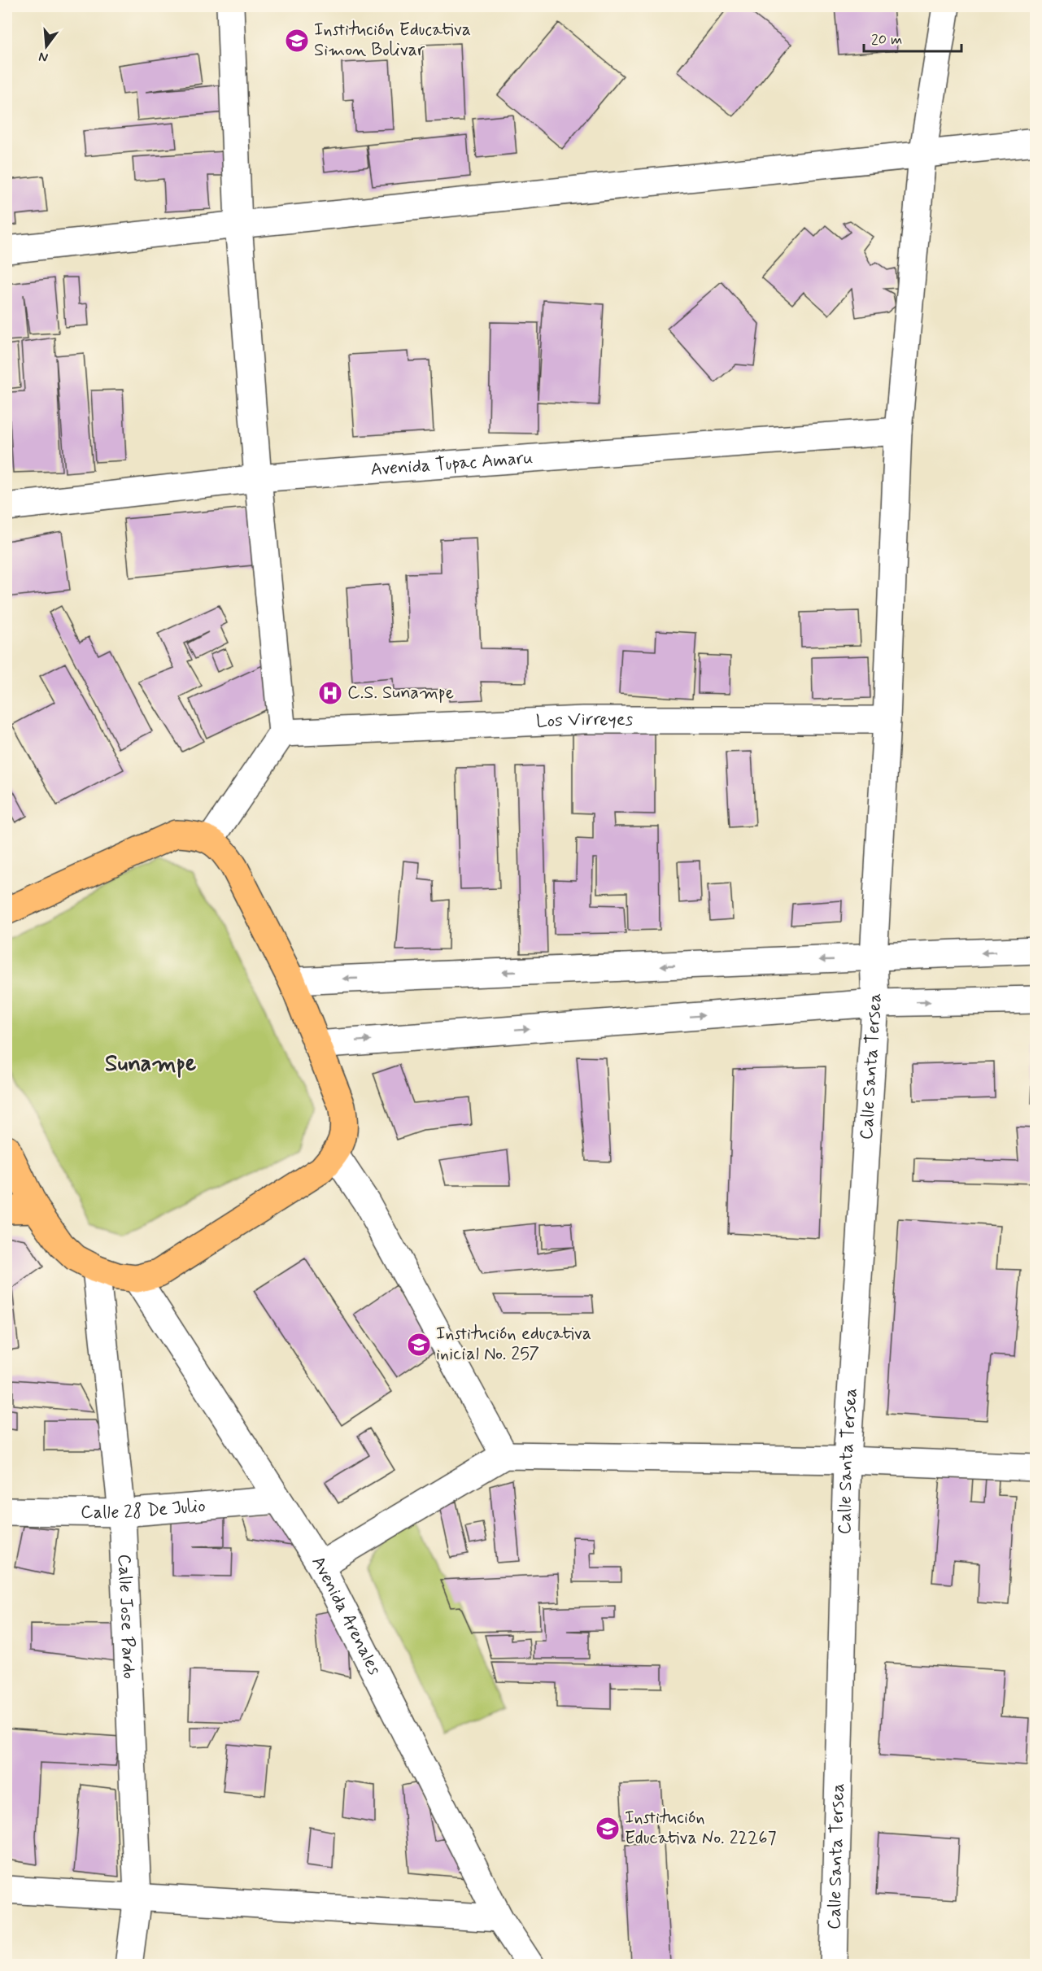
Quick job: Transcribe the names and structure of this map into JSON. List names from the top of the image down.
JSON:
{
  "streets": {
    "street": [
      "Avenida Tupac Amaru",
      "Los Virreyes",
      "Calle Santa Tersea",
      "Calle 28 De Julio",
      "Avenida Arenales",
      "Calle Jose Pardo"
    ]
  },
  "crossings": [
    ["Avenida Tupac Amaru", "Calle Santa Tersea"],
    ["Los Virreyes", "Calle Santa Tersea"],
    ["Calle 28 De Julio", "Avenida Arenales"],
    ["Calle 28 De Julio", "Calle Jose Pardo"]
  ],
  "districts": ["Sunampe"],
  "places": {
    "school or university": ["Institución Educativa Simon Bolivar", "Institución educativa inicial No. 257", "Institución Educativa No. 22267"],
    "hospital": ["C.S. Sunampe"]
  },
  "scale_bar": "20 m",
  "north": "bottom"
}
